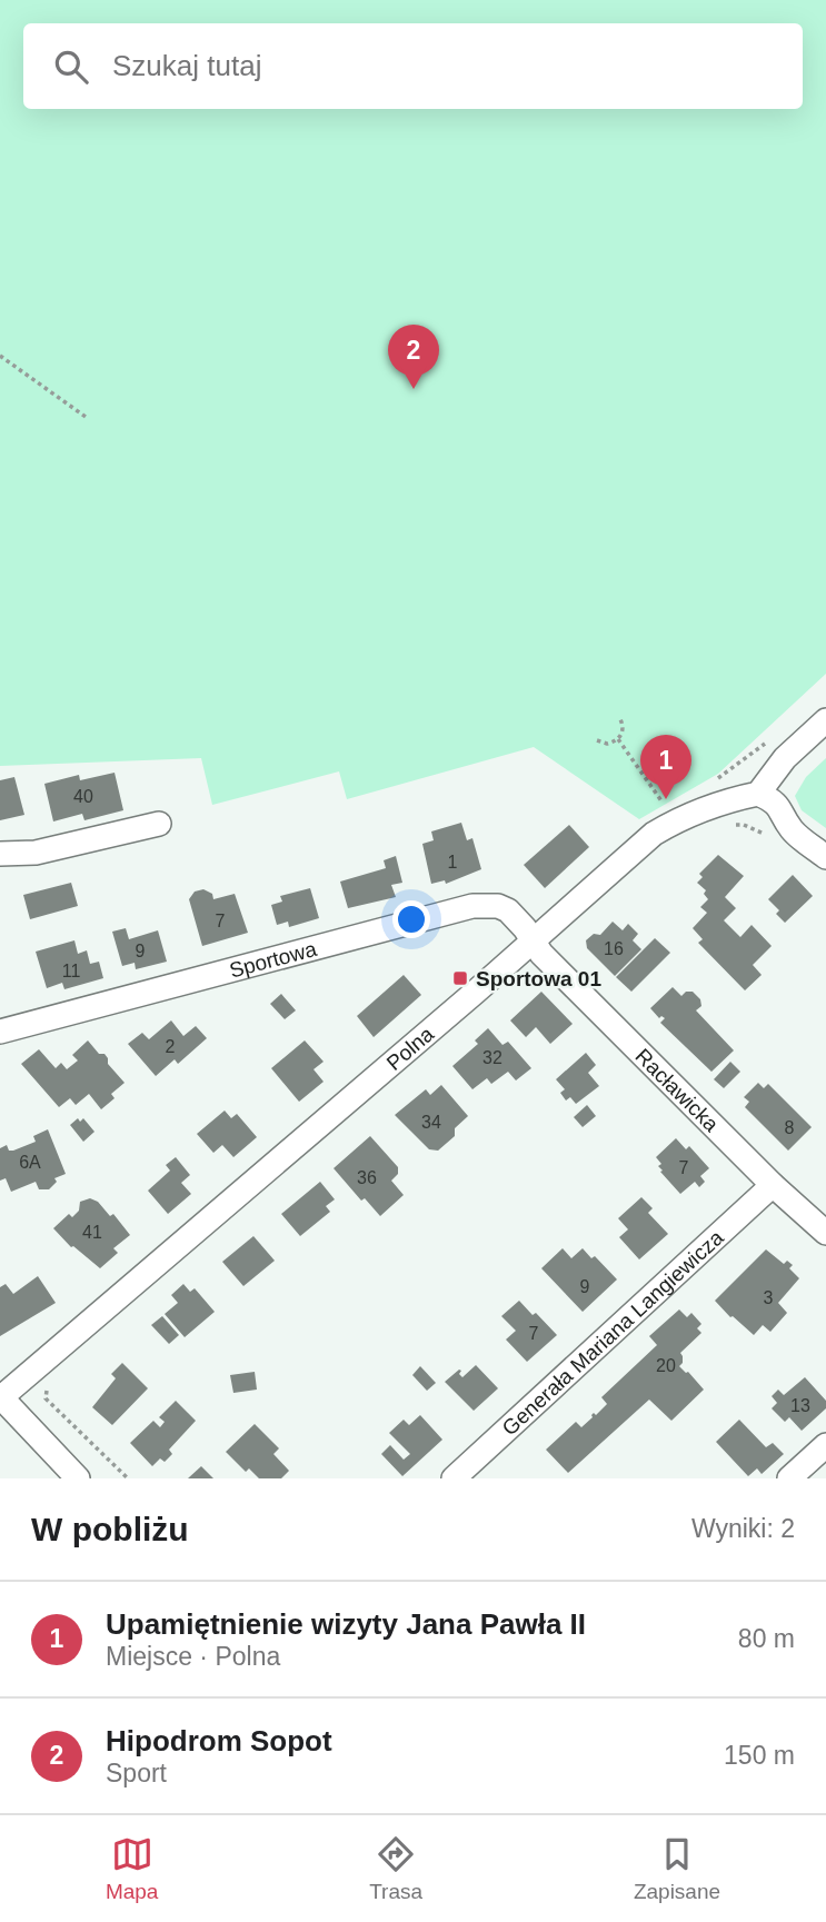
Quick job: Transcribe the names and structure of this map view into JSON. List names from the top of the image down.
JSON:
{
  "streets": {
    "street": [
      "Sportowa",
      "Polna",
      "Racławicka",
      "Generała Mariana Langiewicza"
    ]
  },
  "crossings": [
    ["Sportowa", "Polna"],
    ["Sportowa", "Racławicka"],
    ["Polna", "Racławicka"],
    ["Racławicka", "Generała Mariana Langiewicza"]
  ],
  "places": {
    "transit": ["Sportowa 01"]
  },
  "house_numbers": [
    "40",
    "1",
    "7",
    "16",
    "9",
    "11",
    "2",
    "32",
    "34",
    "8",
    "6A",
    "7",
    "36",
    "41",
    "9",
    "3",
    "7",
    "20",
    "13"
  ],
  "page": {
    "search": "Szukaj tutaj",
    "pins": ["2", "1"],
    "heading": ["W pobliżu", "Wyniki: 2"],
    "list": [
      {
        "mark": "1",
        "name": "Upamiętnienie wizyty Jana Pawła II",
        "note": "Miejsce · Polna",
        "value": "80 m"
      },
      {
        "mark": "2",
        "name": "Hipodrom Sopot",
        "note": "Sport",
        "value": "150 m"
      }
    ],
    "nav": ["Mapa", "Trasa", "Zapisane"]
  }
}
